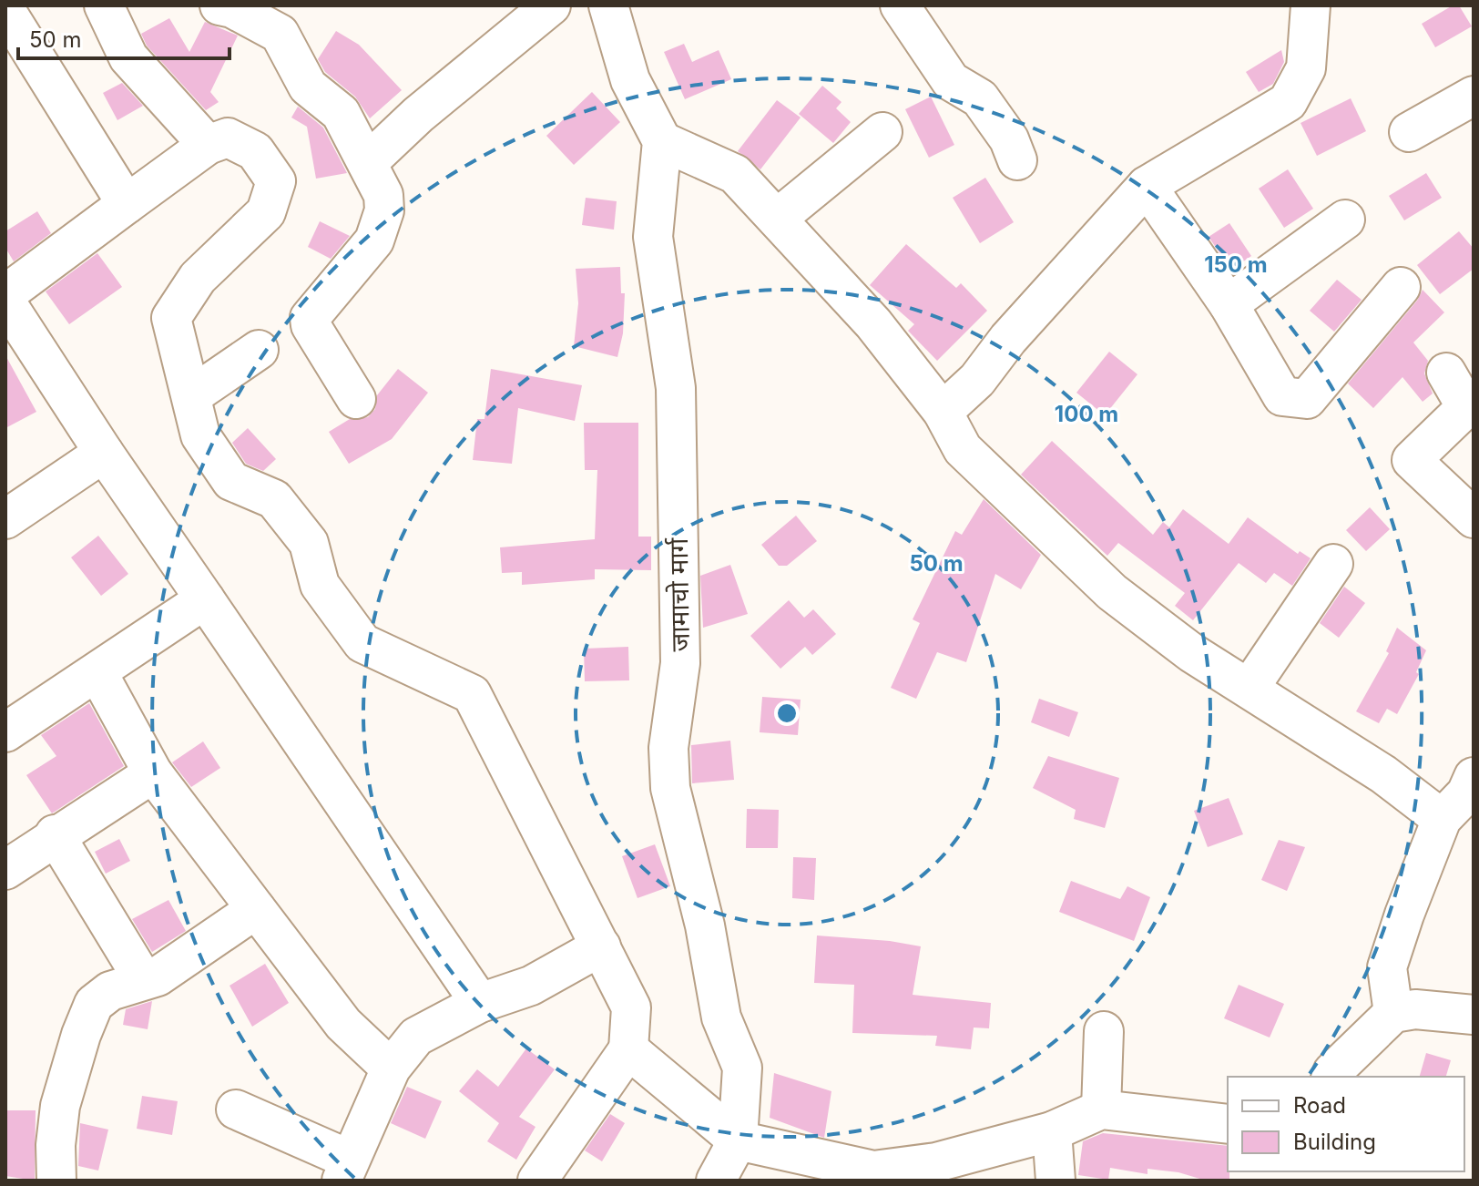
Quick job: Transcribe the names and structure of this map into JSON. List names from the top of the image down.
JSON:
{
  "streets": {
    "street": ["जामाचो मार्ग"]
  },
  "legend": ["Road", "Building"],
  "scale_bar": "50 m",
  "rings": ["150 m", "100 m", "50 m"]
}
